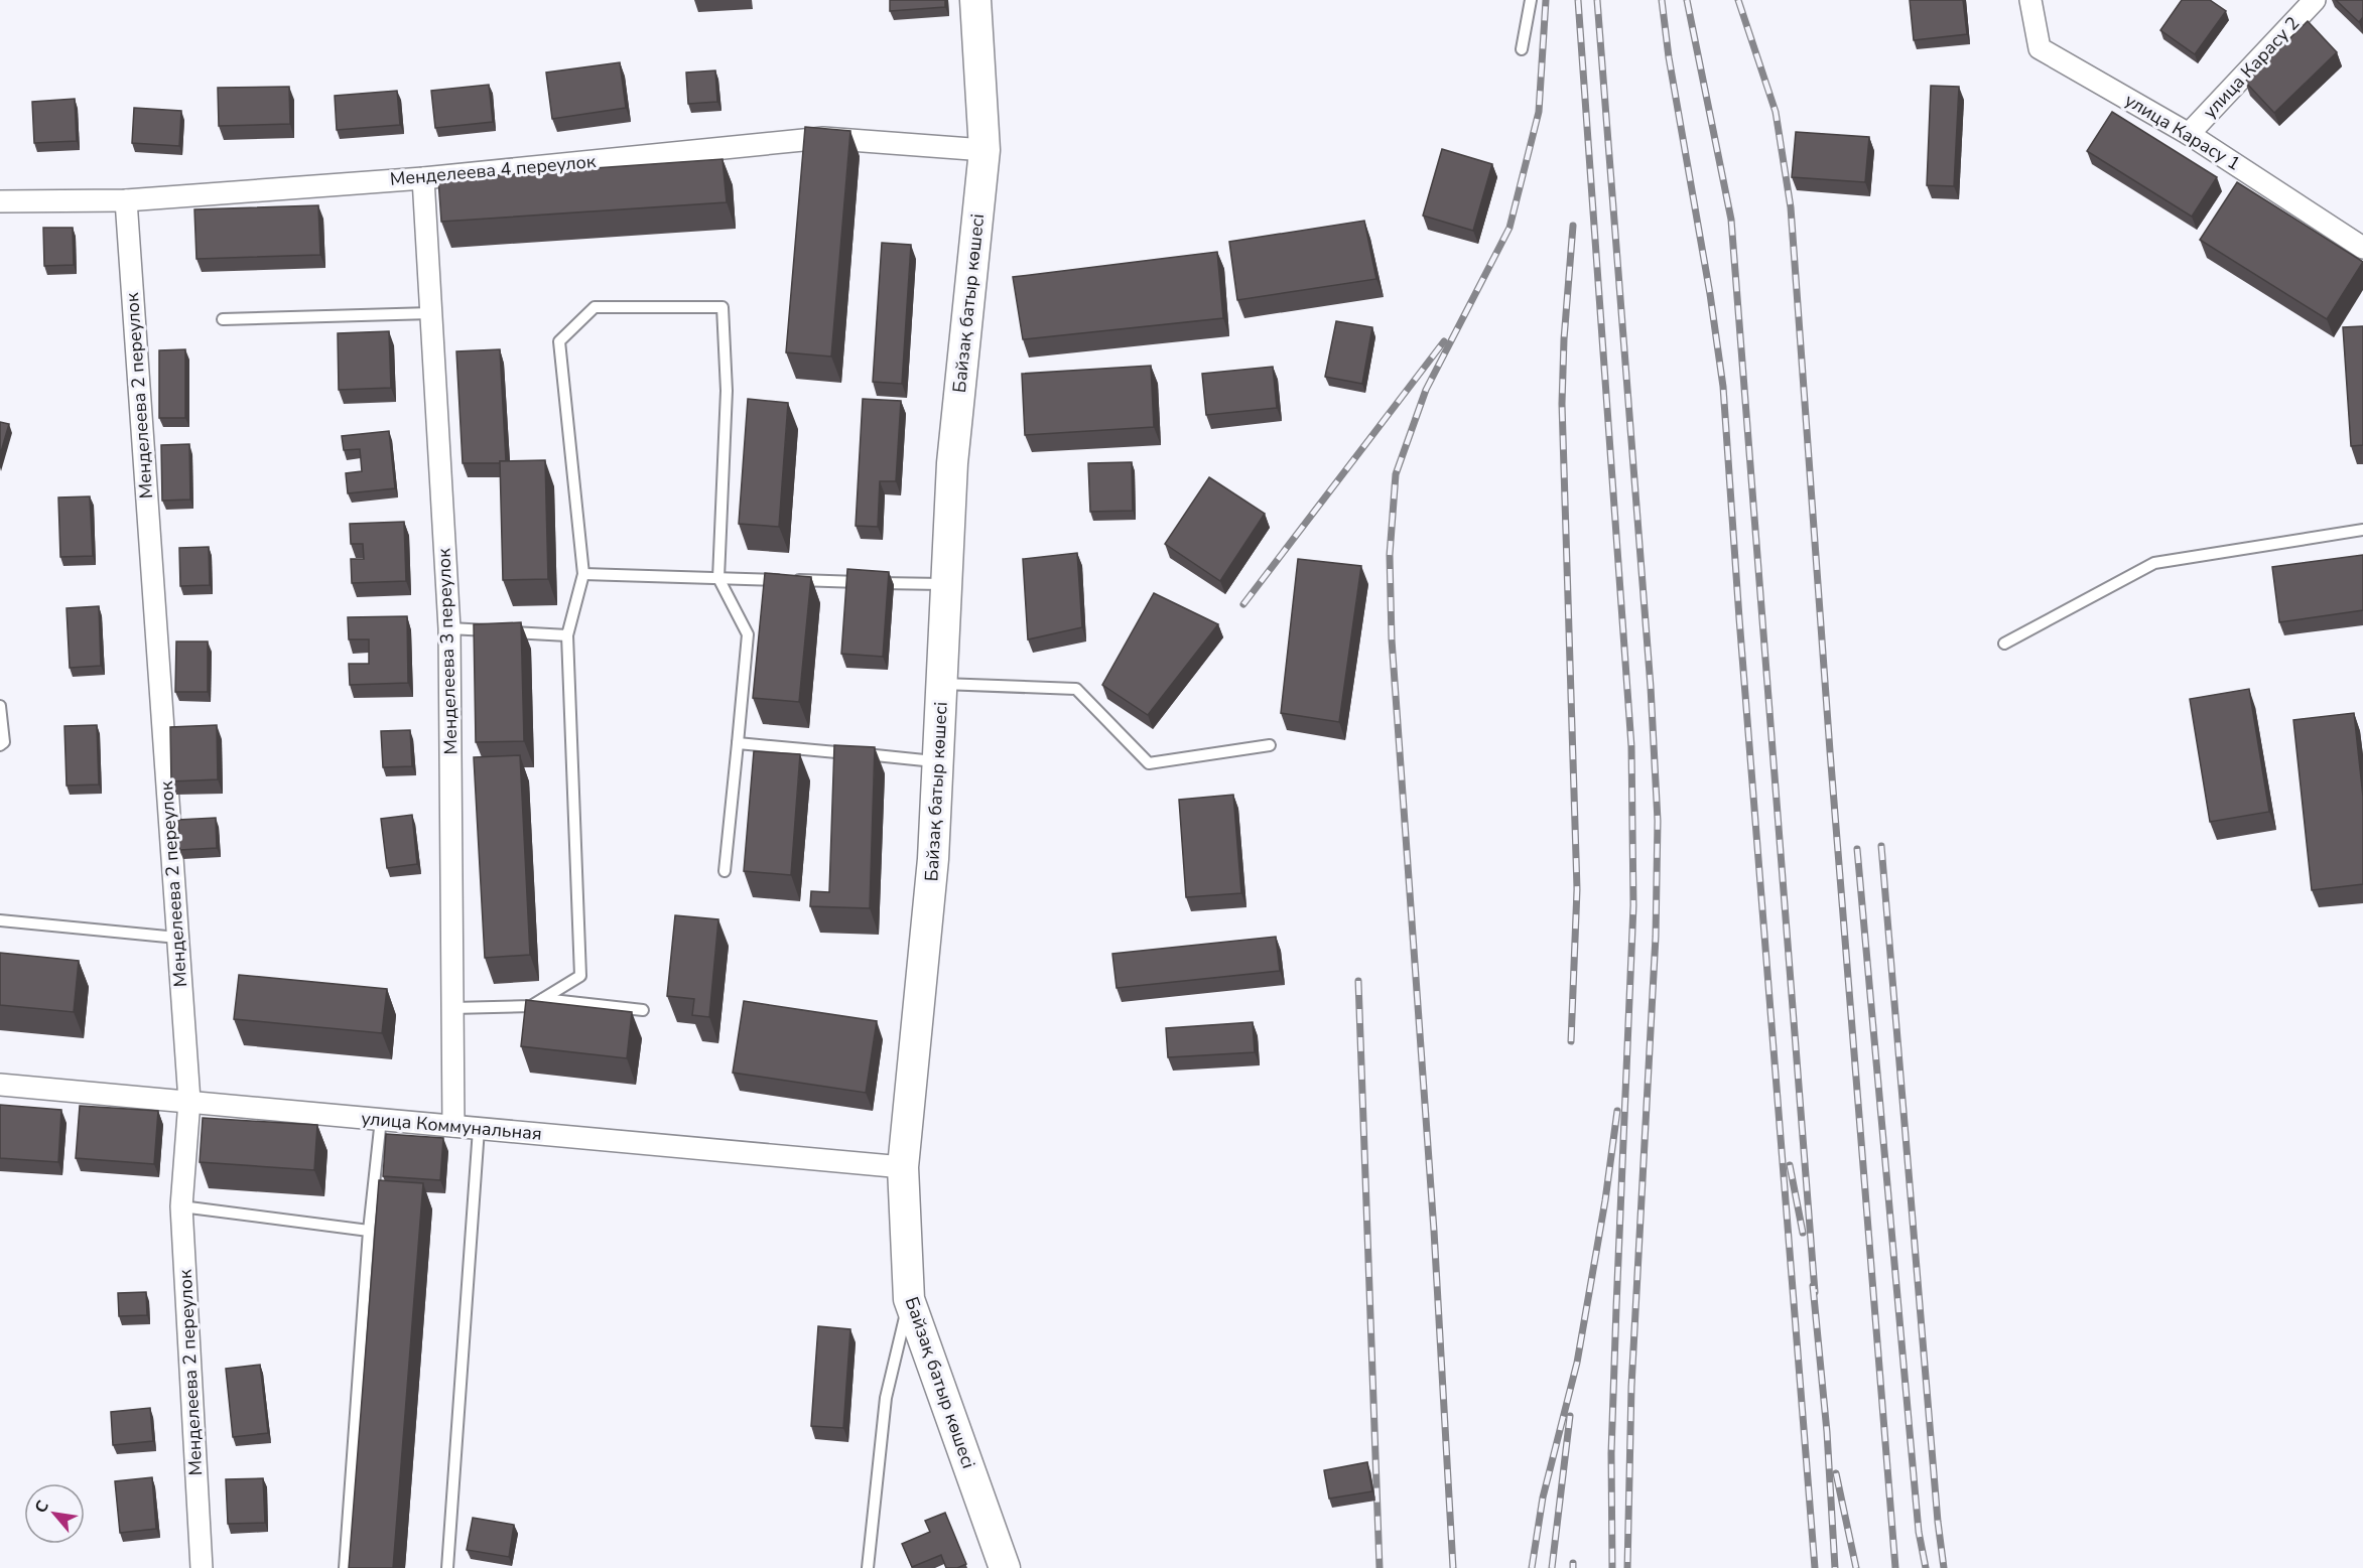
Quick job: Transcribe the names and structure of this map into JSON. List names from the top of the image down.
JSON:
{
  "streets": {
    "main road": ["Байзақ батыр көшесі"],
    "street": [
      "улица Карасу 2",
      "улица Карасу 1",
      "Менделеева 4 переулок",
      "Менделеева 2 переулок",
      "Менделеева 3 переулок",
      "улица Коммунальная"
    ]
  },
  "crossings": [
    ["улица Карасу 2", "улица Карасу 1"],
    ["Менделеева 4 переулок", "Байзақ батыр көшесі"],
    ["Менделеева 4 переулок", "Менделеева 2 переулок"],
    ["Менделеева 4 переулок", "Менделеева 3 переулок"],
    ["Байзақ батыр көшесі", "улица Коммунальная"],
    ["Менделеева 2 переулок", "улица Коммунальная"],
    ["Менделеева 3 переулок", "улица Коммунальная"]
  ],
  "north": "top left"
}
